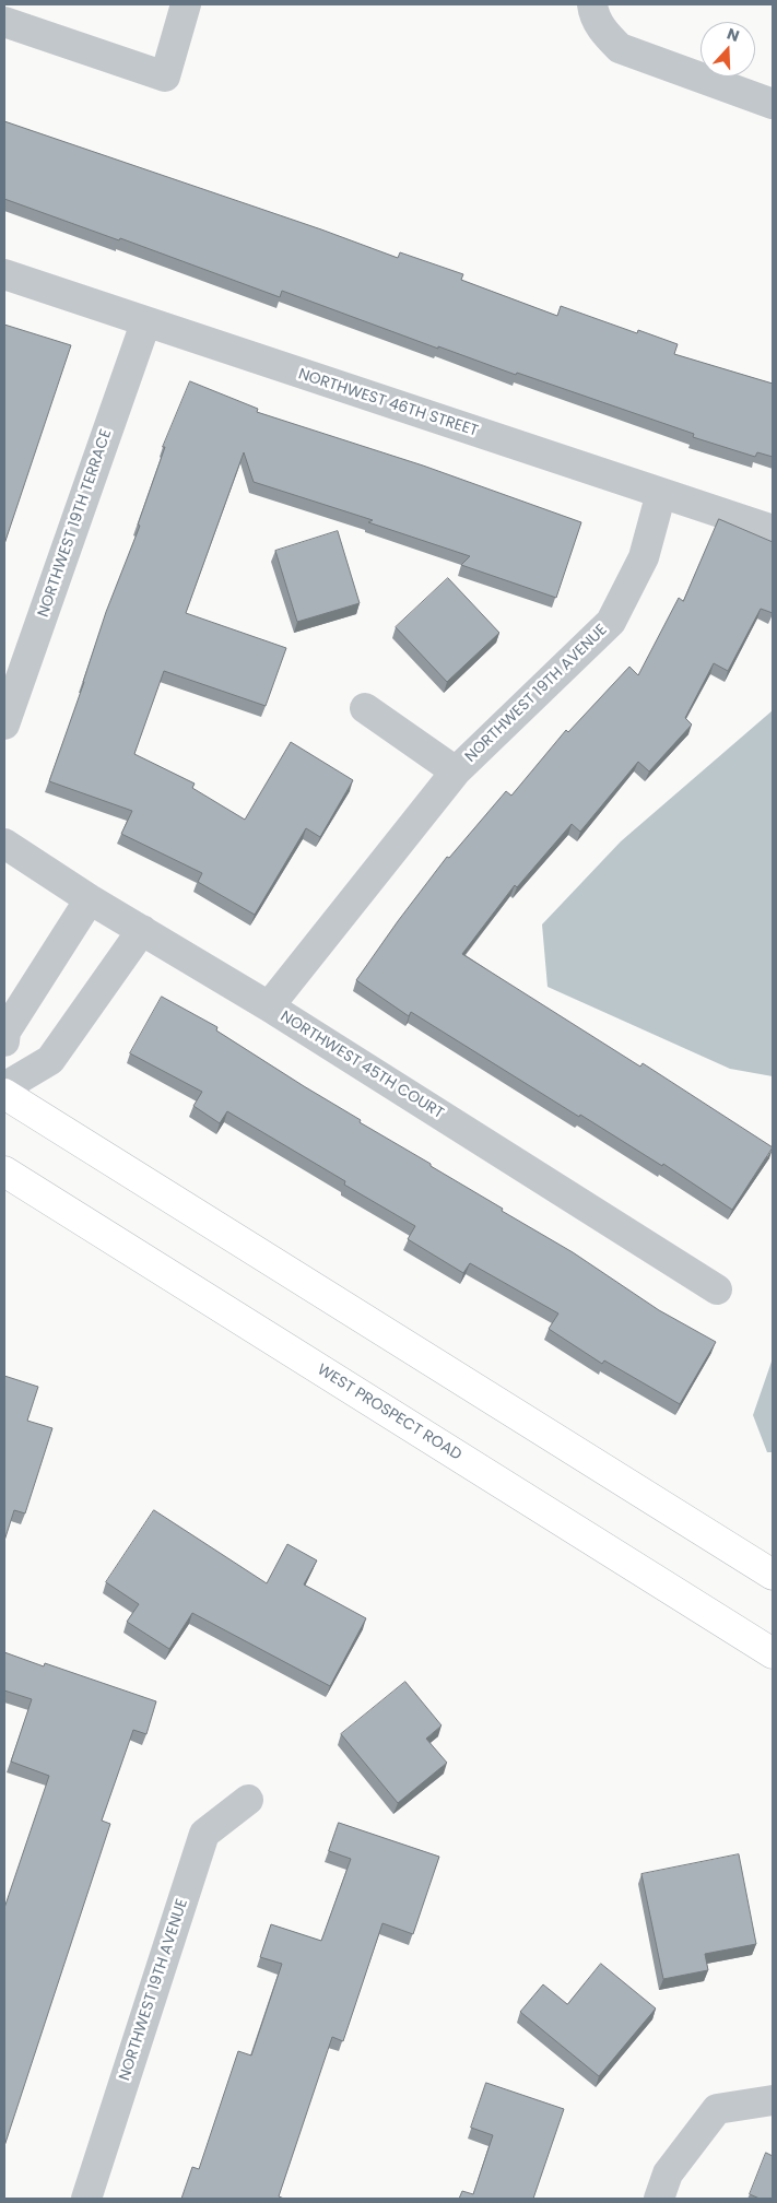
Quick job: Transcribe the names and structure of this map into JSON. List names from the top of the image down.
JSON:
{
  "streets": {
    "main road": ["WEST PROSPECT ROAD"],
    "street": [
      "NORTHWEST 46TH STREET",
      "NORTHWEST 19TH TERRACE",
      "NORTHWEST 19TH AVENUE",
      "NORTHWEST 45TH COURT"
    ]
  },
  "crossings": [
    ["NORTHWEST 46TH STREET", "NORTHWEST 19TH TERRACE"],
    ["NORTHWEST 46TH STREET", "NORTHWEST 19TH AVENUE"],
    ["NORTHWEST 19TH AVENUE", "NORTHWEST 45TH COURT"]
  ],
  "north": "top"
}
